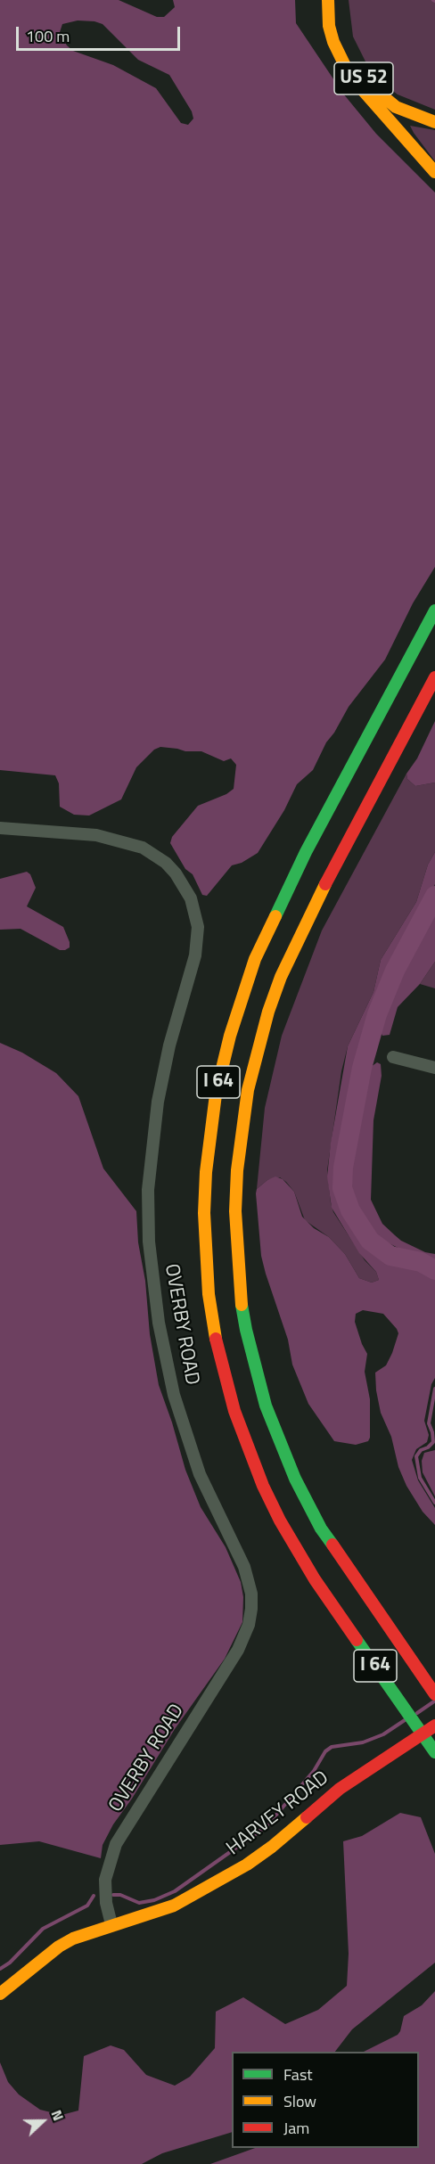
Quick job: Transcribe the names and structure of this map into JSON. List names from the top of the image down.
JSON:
{
  "streets": {
    "main road": ["US 52", "I 64", "HARVEY ROAD"],
    "street": ["OVERBY ROAD"]
  },
  "crossings": [
    ["OVERBY ROAD", "HARVEY ROAD"]
  ],
  "legend": ["Fast", "Slow", "Jam"],
  "scale_bar": "100 m",
  "north": "right"
}
